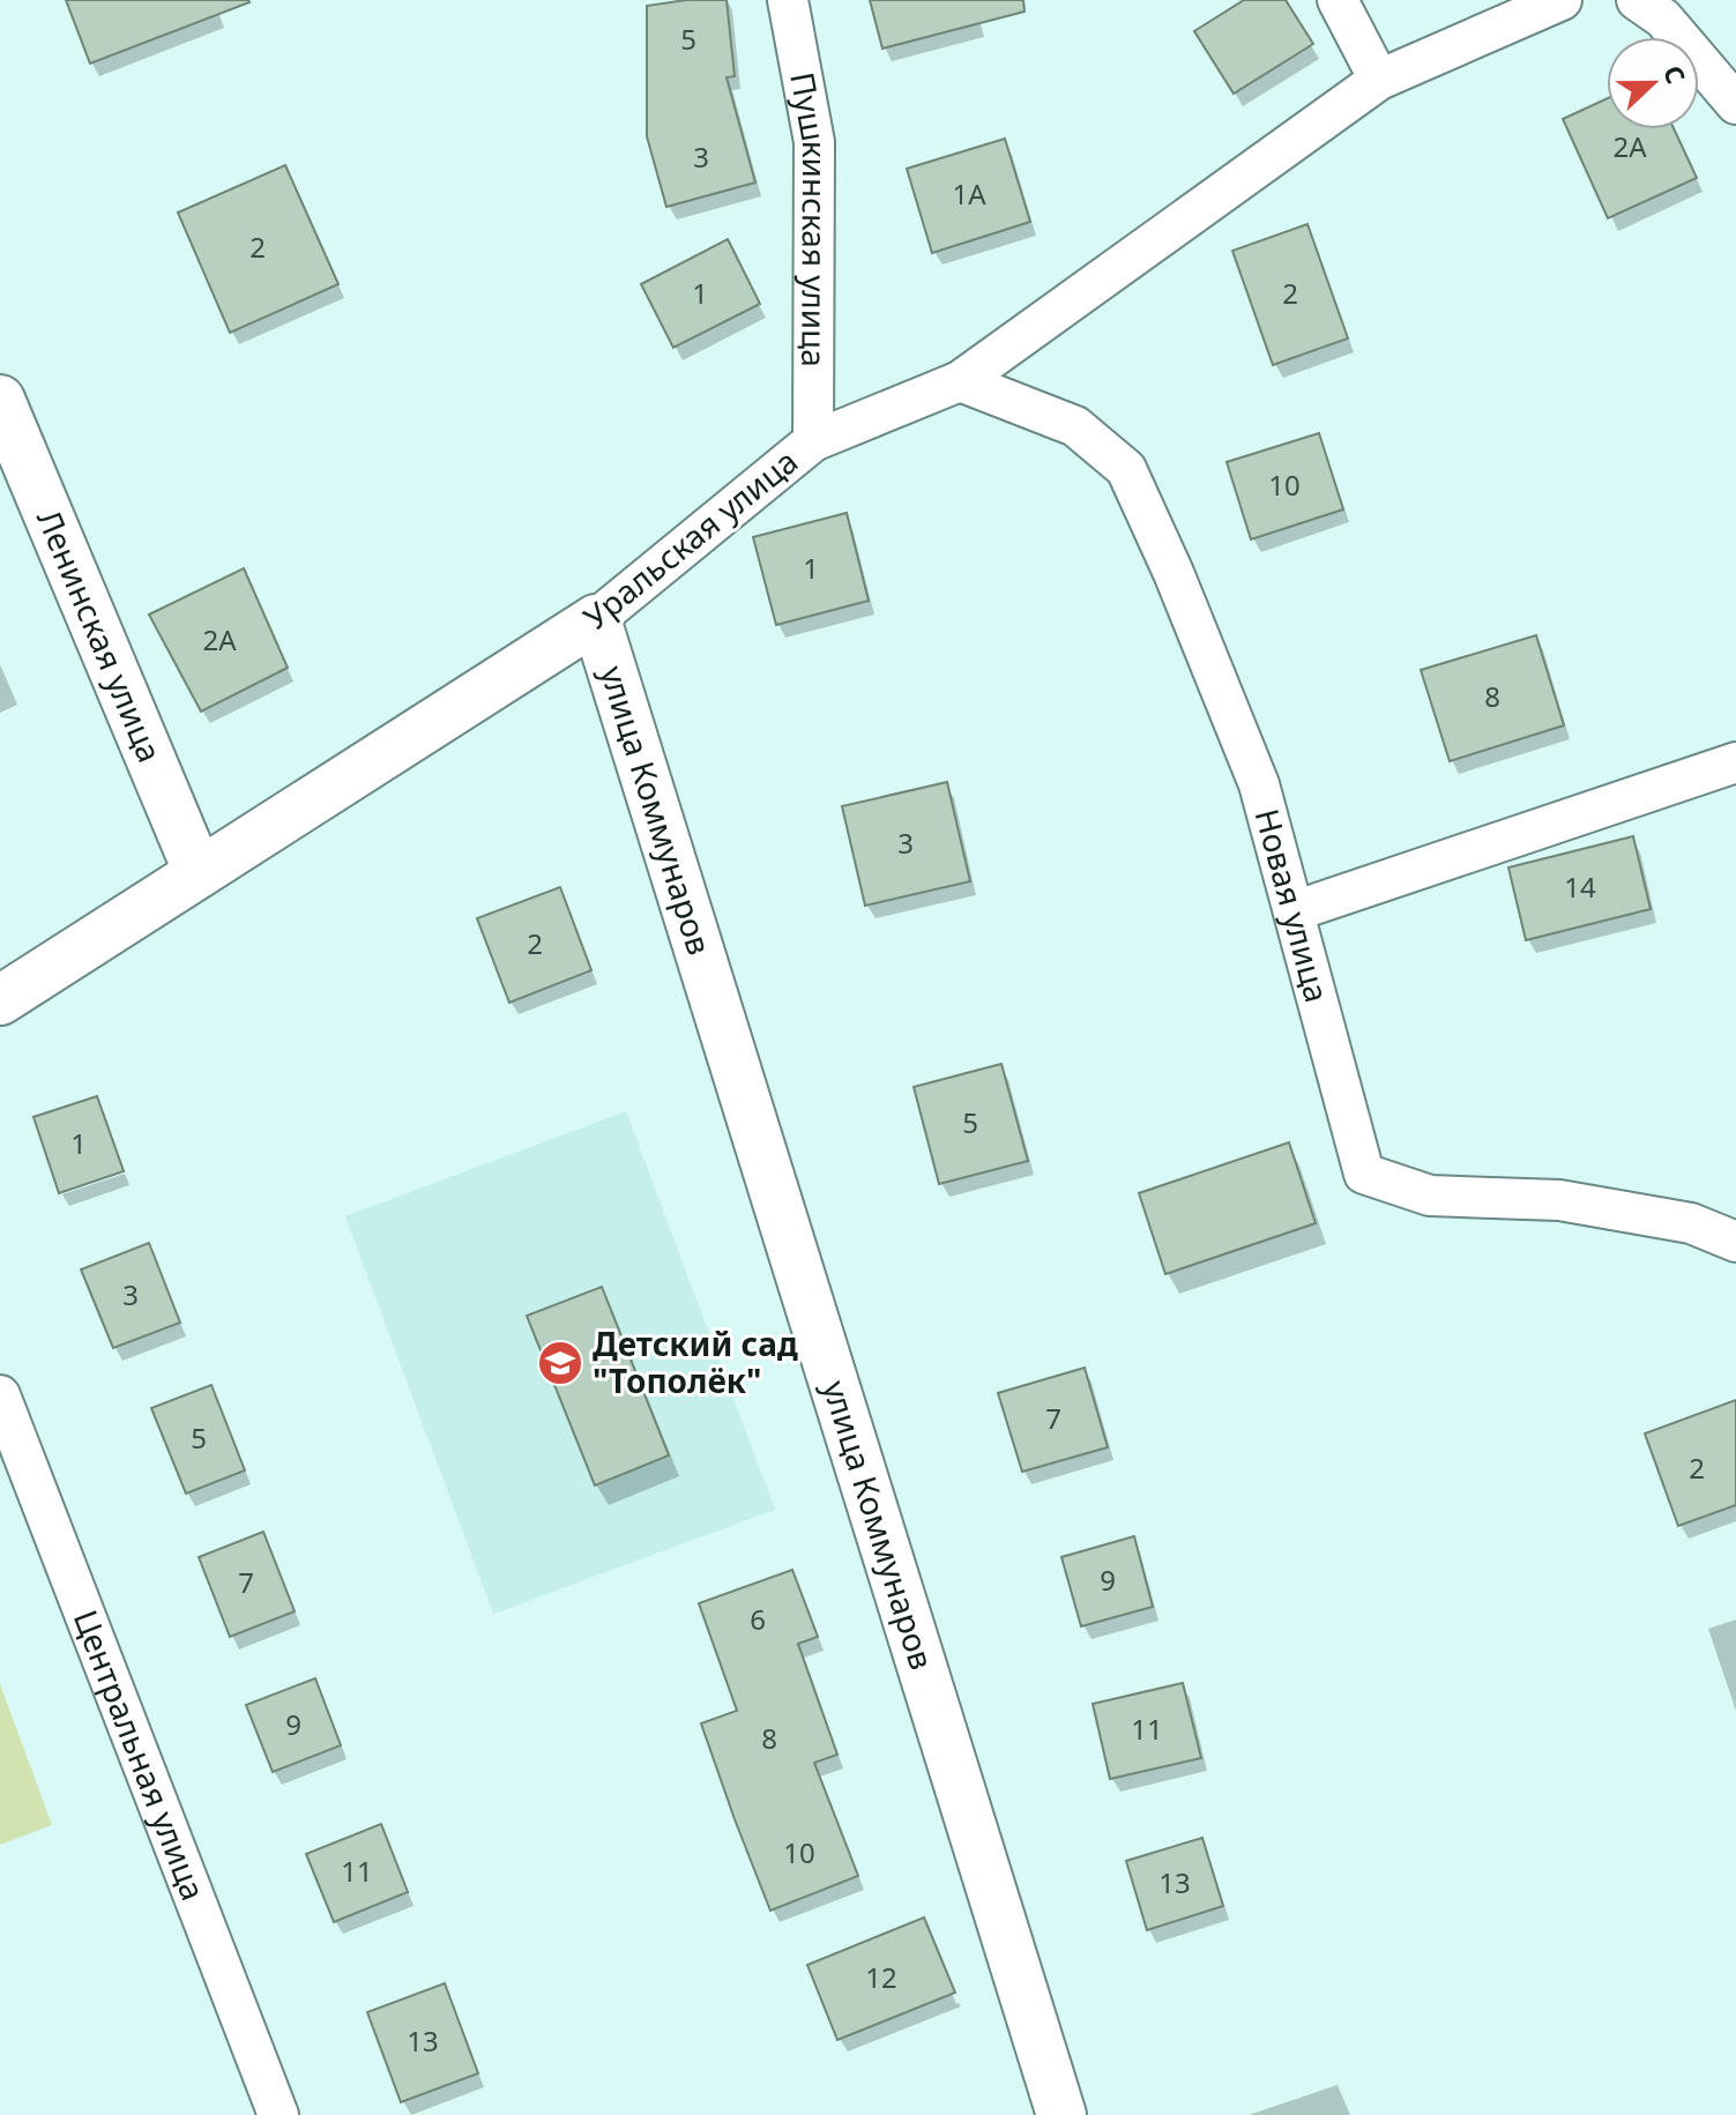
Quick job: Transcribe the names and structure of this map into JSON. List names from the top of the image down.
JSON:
{
  "streets": {
    "street": [
      "Пушкинская улица",
      "Уральская улица",
      "Ленинская улица",
      "улица Коммунаров",
      "Новая улица",
      "Центральная улица"
    ]
  },
  "crossings": [
    ["Пушкинская улица", "Уральская улица"],
    ["Уральская улица", "Ленинская улица"],
    ["Уральская улица", "улица Коммунаров"],
    ["Уральская улица", "Новая улица"]
  ],
  "places": {
    "school or university": ["Детский сад \"Тополёк\""]
  },
  "house_numbers": [
    "5",
    "2А",
    "3",
    "1А",
    "2",
    "1",
    "2",
    "10",
    "1",
    "2А",
    "8",
    "3",
    "14",
    "2",
    "5",
    "1",
    "3",
    "7",
    "5",
    "2",
    "9",
    "7",
    "6",
    "9",
    "11",
    "8",
    "10",
    "11",
    "13",
    "12",
    "13"
  ],
  "north": "right"
}
